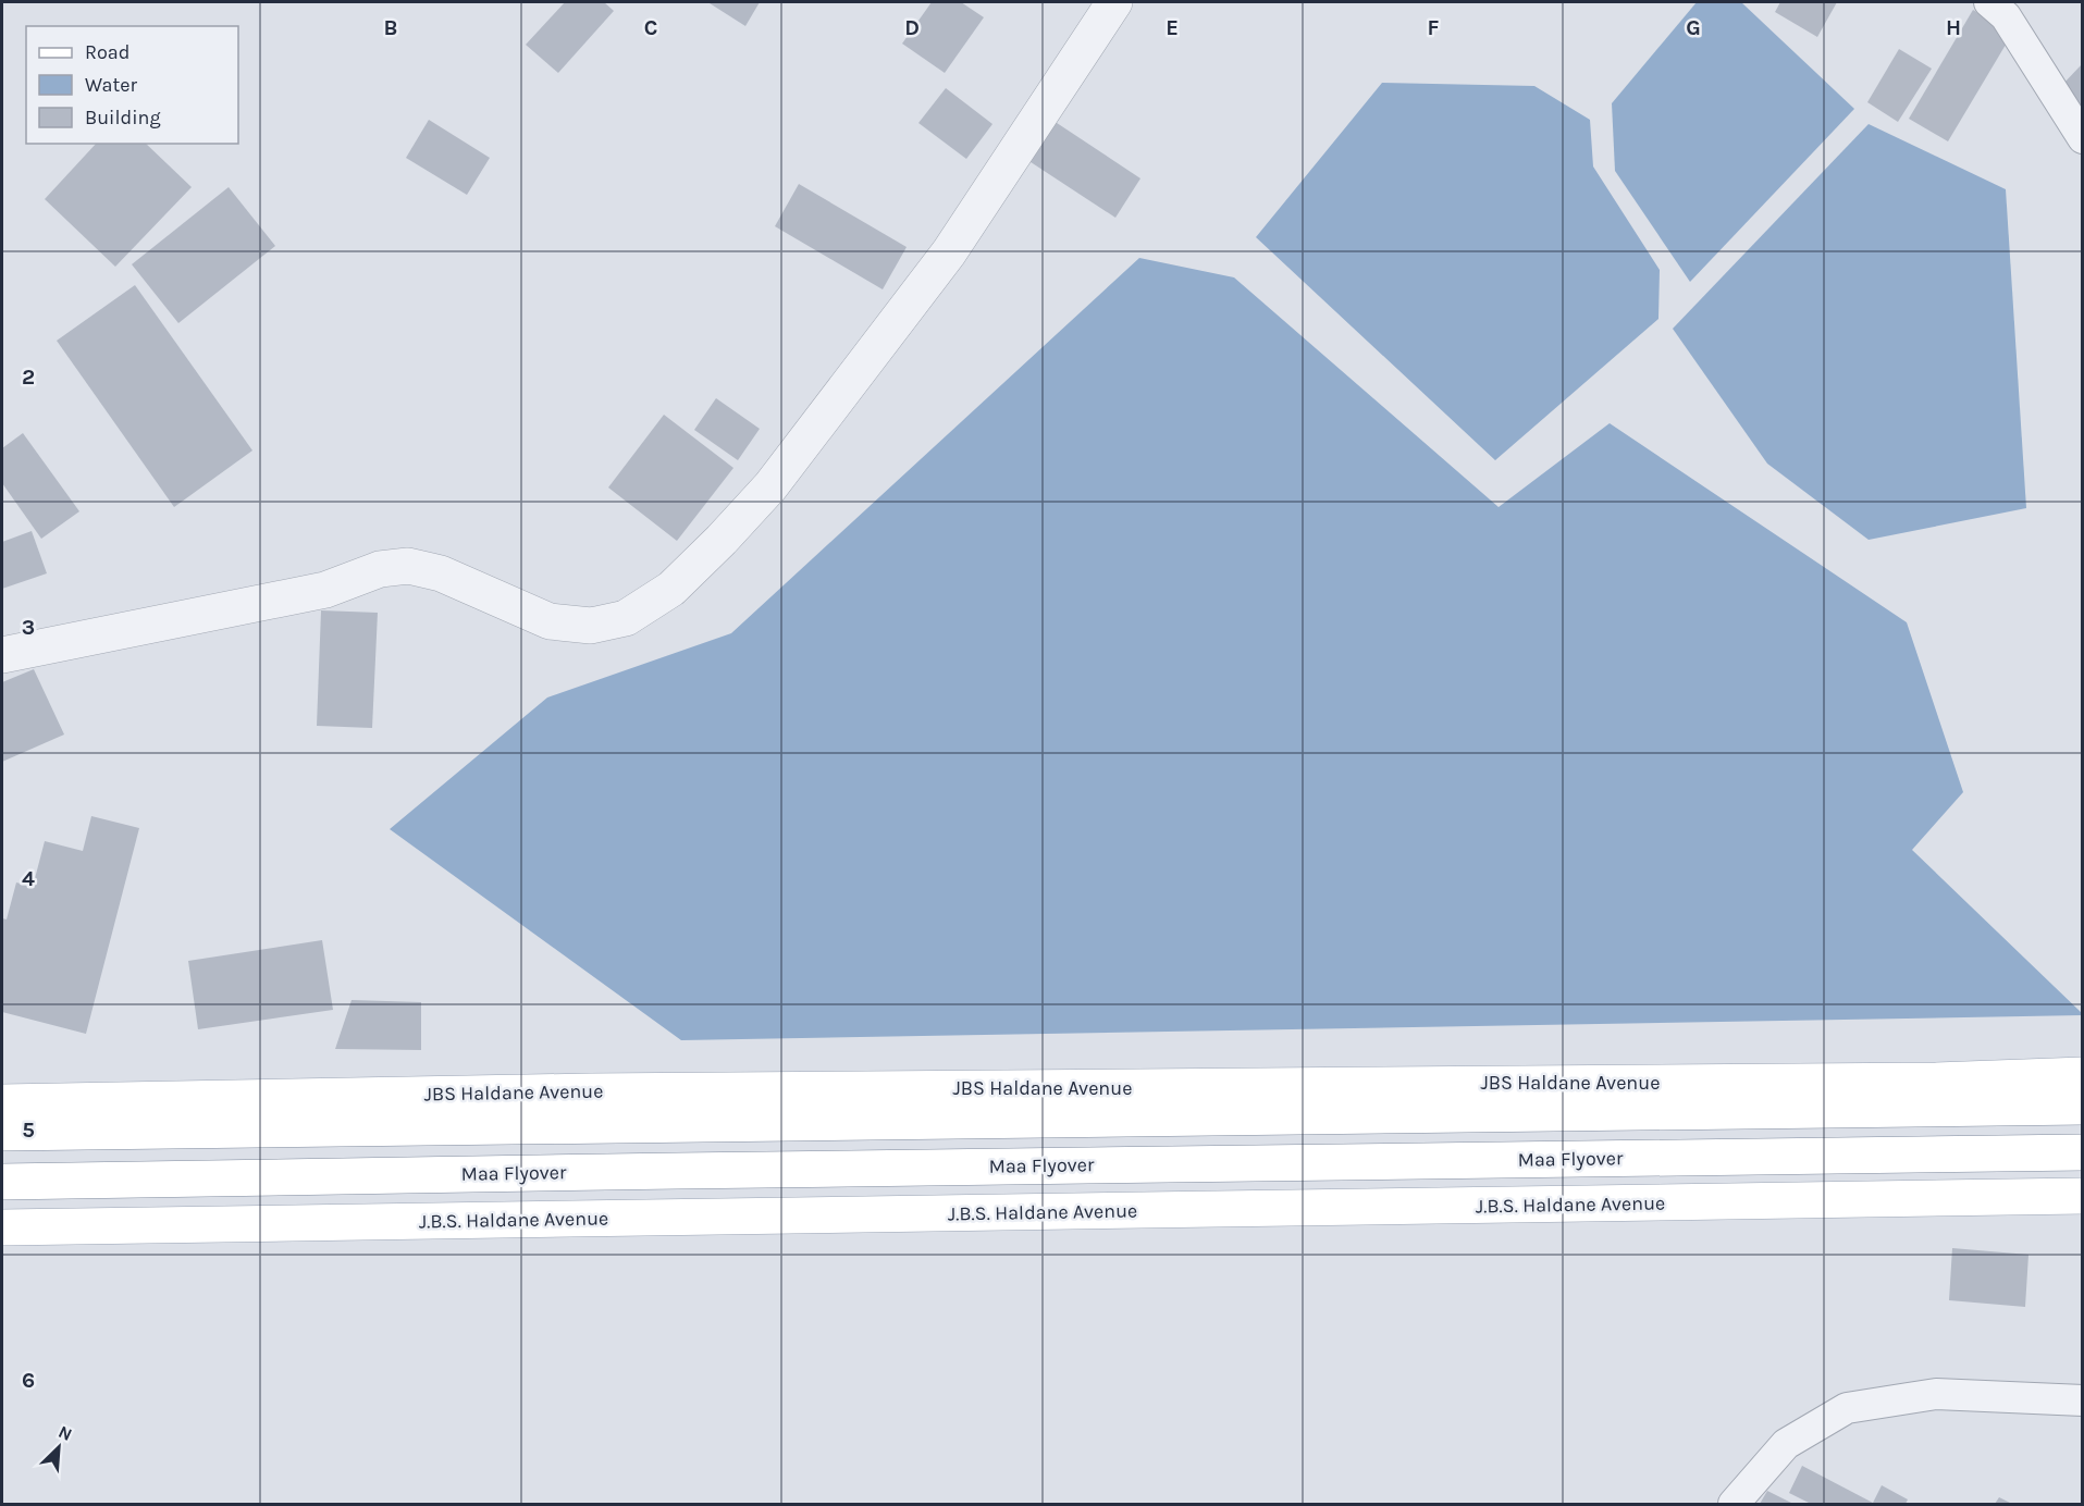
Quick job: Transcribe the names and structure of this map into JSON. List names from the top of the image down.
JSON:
{
  "streets": {
    "main road": ["JBS Haldane Avenue", "Maa Flyover", "J.B.S. Haldane Avenue"]
  },
  "legend": ["Road", "Water", "Building"],
  "north": "top right",
  "grid": {
    "columns": [
      "B",
      "C",
      "D",
      "E",
      "F",
      "G",
      "H"
    ],
    "rows": [
      "2",
      "3",
      "4",
      "5",
      "6"
    ]
  }
}
